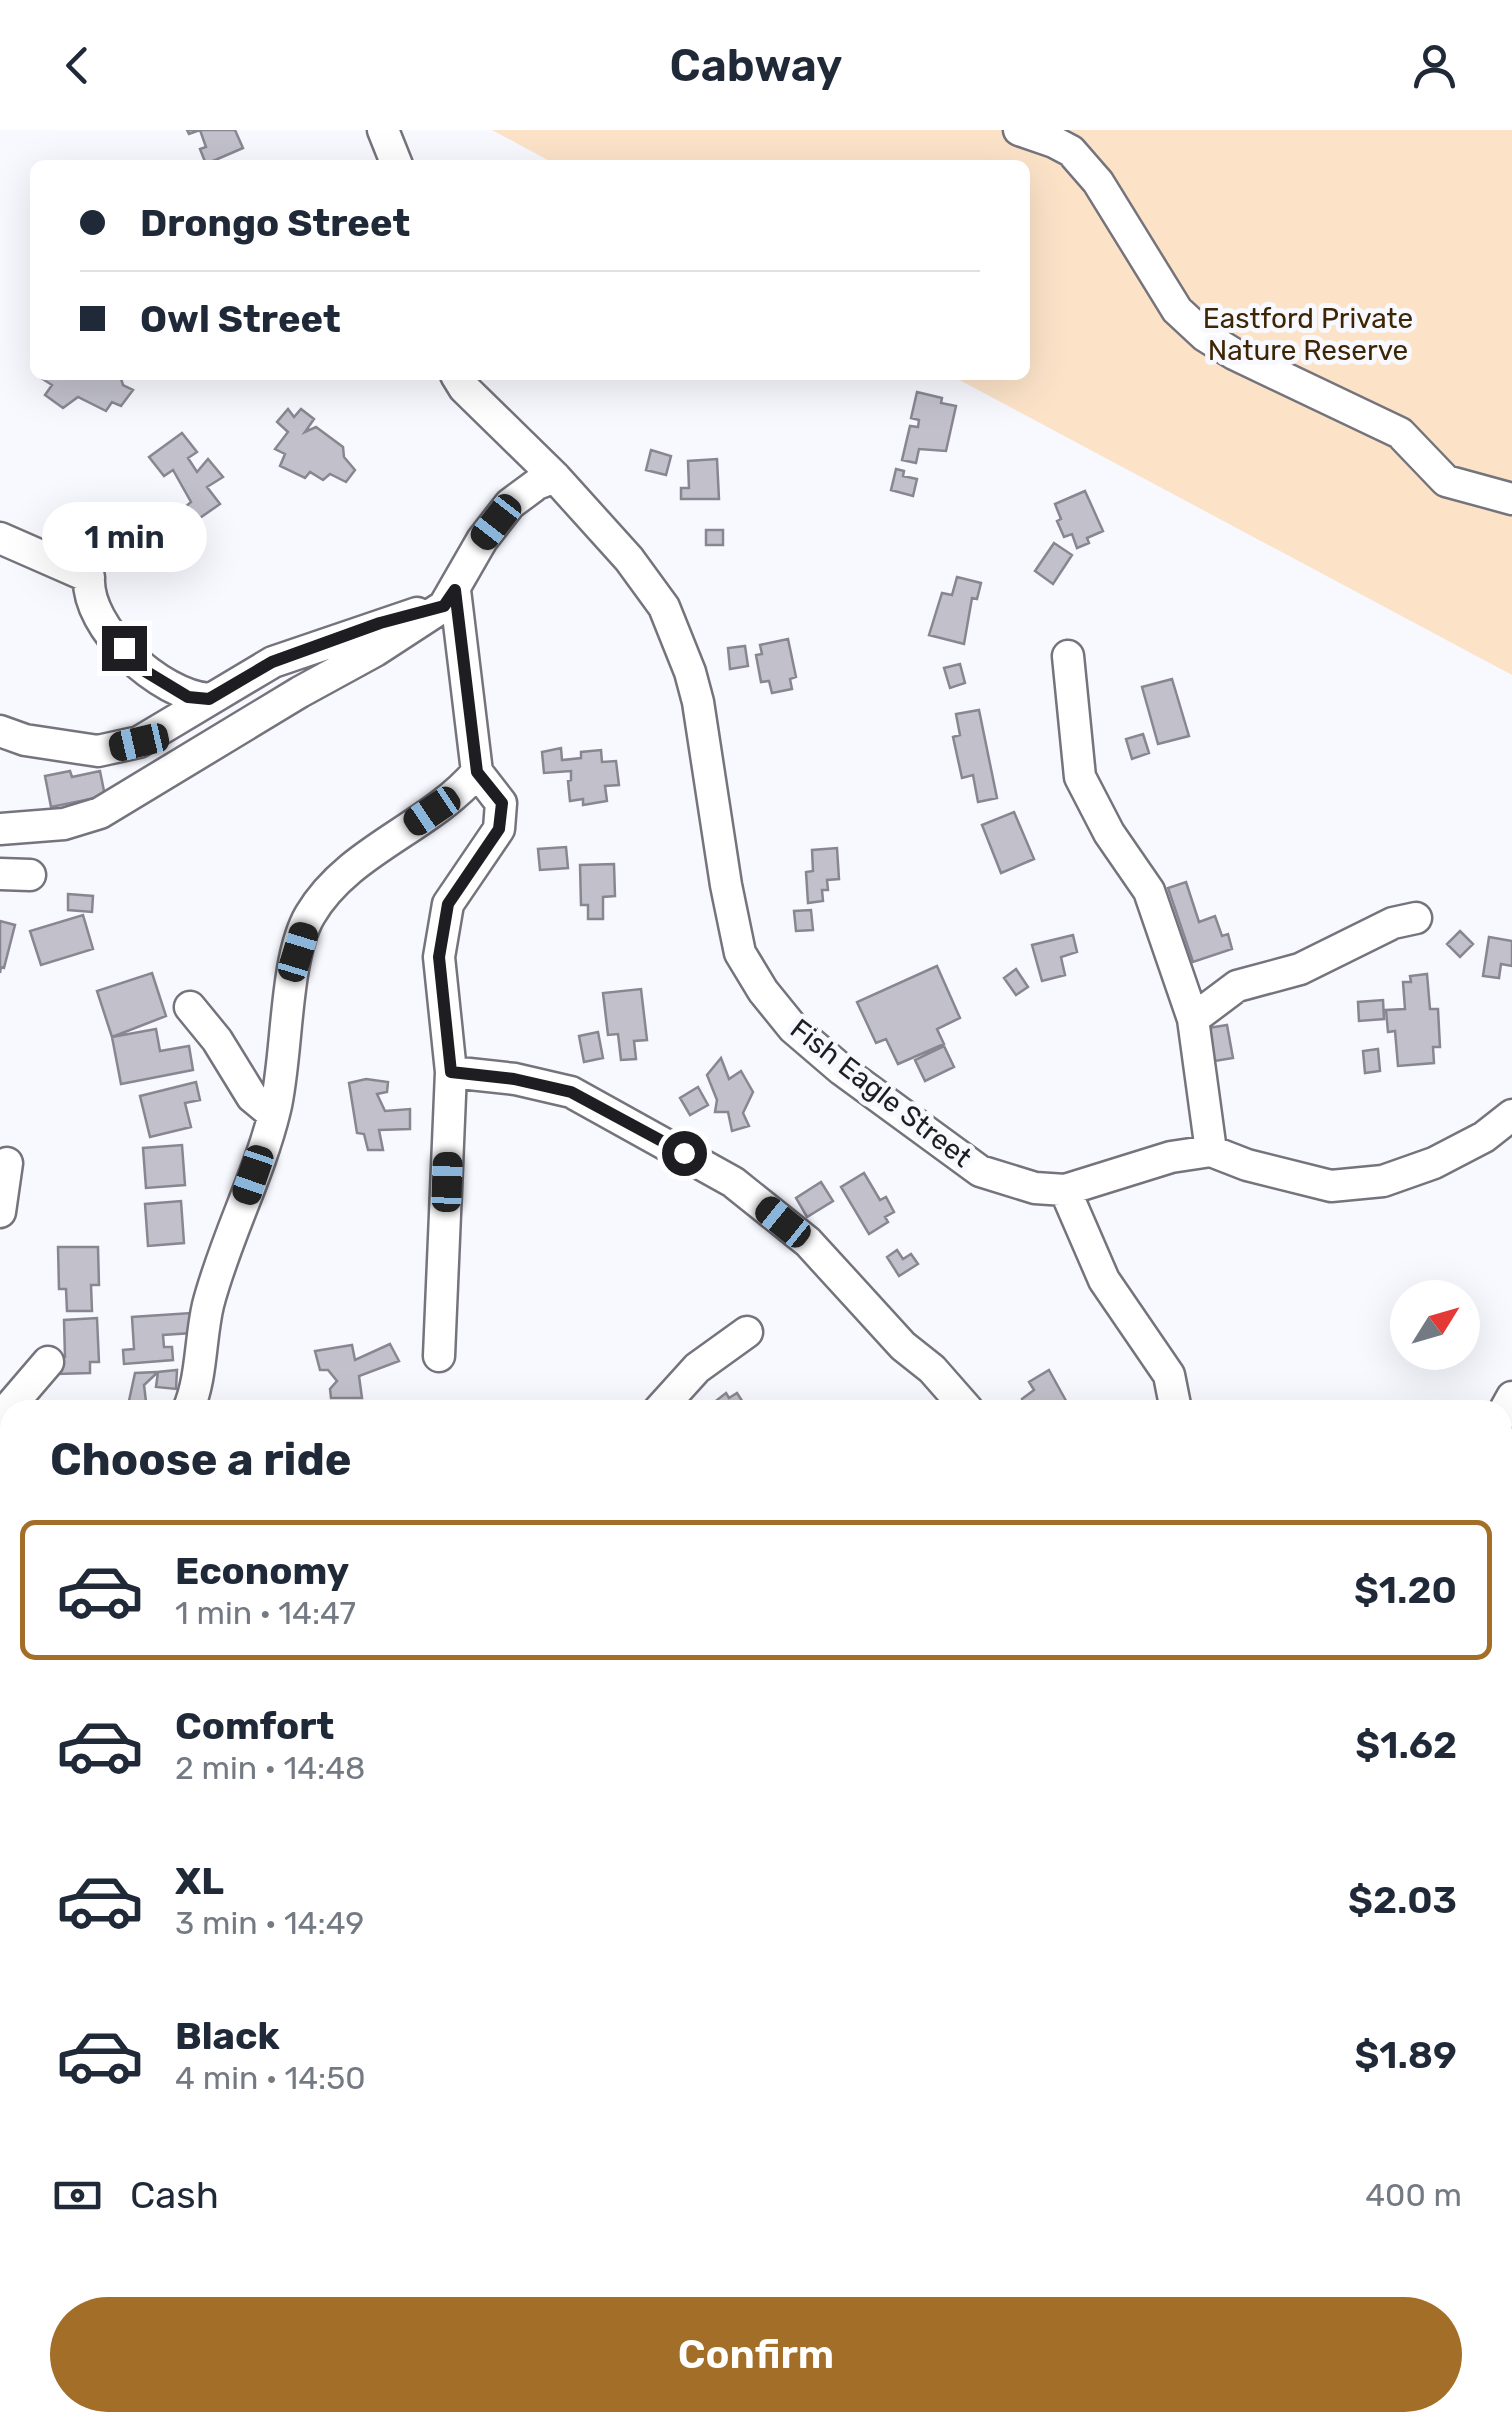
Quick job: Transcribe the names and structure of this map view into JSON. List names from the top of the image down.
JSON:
{
  "streets": {
    "street": ["Fish Eagle Street"]
  },
  "parks": ["Eastford Private Nature Reserve"],
  "north": "top right",
  "page": {
    "header": "Cabway",
    "banner": ["Drongo Street", "Owl Street"],
    "bubble": "1 min",
    "heading": "Choose a ride",
    "list": [
      {
        "name": "Economy",
        "note": "1 min · 14:47",
        "value": "$1.20"
      },
      {
        "name": "Comfort",
        "note": "2 min · 14:48",
        "value": "$1.62"
      },
      {
        "name": "XL",
        "note": "3 min · 14:49",
        "value": "$2.03"
      },
      {
        "name": "Black",
        "note": "4 min · 14:50",
        "value": "$1.89"
      }
    ],
    "pay": ["Cash", "400 m"],
    "buttons": "Confirm"
  }
}
